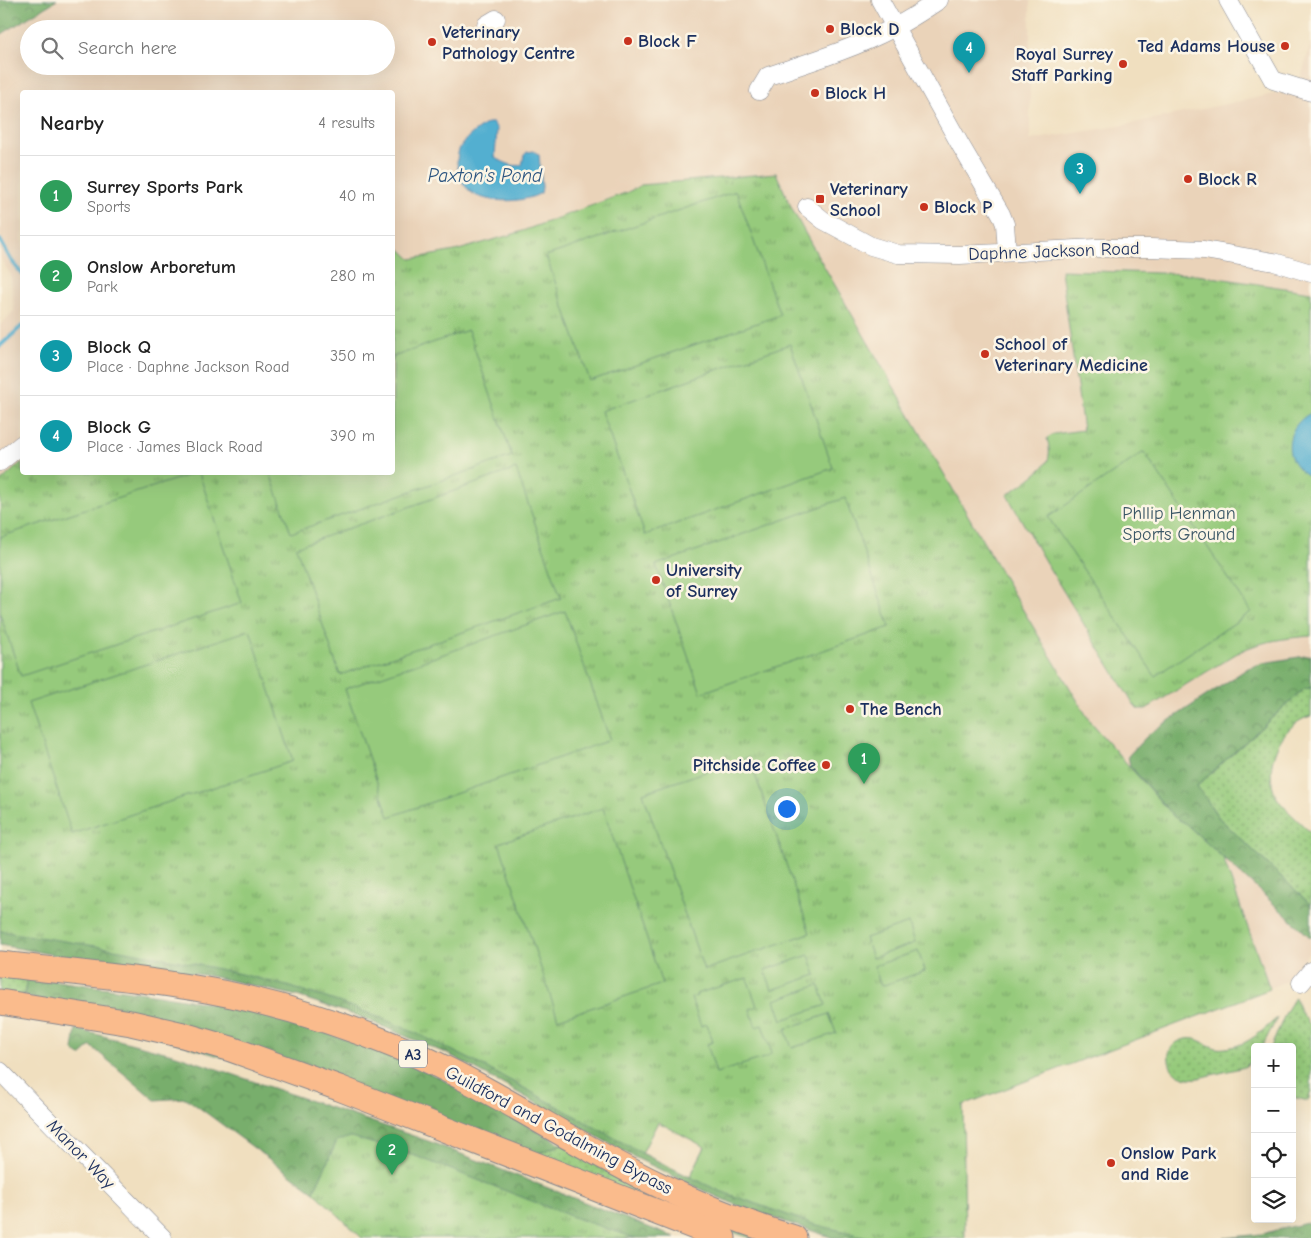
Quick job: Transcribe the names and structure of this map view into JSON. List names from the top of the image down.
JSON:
{
  "streets": {
    "highway": ["A3", "Guildford and Godalming Bypass"],
    "street": ["Daphne Jackson Road", "Manor Way"]
  },
  "water": ["Paxton's Pond"],
  "parks": ["Phllip Henman Sports Ground"],
  "places": {
    "other": [
      "Block D",
      "Block F",
      "Veterinary Pathology Centre",
      "Ted Adams House",
      "Royal Surrey Staff Parking",
      "Block H",
      "Block R",
      "Block P",
      "School of Veterinary Medicine",
      "University of Surrey",
      "The Bench",
      "Pitchside Coffee",
      "Onslow Park and Ride"
    ],
    "transit": ["Veterinary School"]
  },
  "page": {
    "search": "Search here",
    "pins": [
      "4",
      "3",
      "1",
      "2"
    ],
    "heading": ["Nearby", "4 results"],
    "list": [
      {
        "mark": "1",
        "name": "Surrey Sports Park",
        "note": "Sports",
        "value": "40 m"
      },
      {
        "mark": "2",
        "name": "Onslow Arboretum",
        "note": "Park",
        "value": "280 m"
      },
      {
        "mark": "3",
        "name": "Block Q",
        "note": "Place · Daphne Jackson Road",
        "value": "350 m"
      },
      {
        "mark": "4",
        "name": "Block G",
        "note": "Place · James Black Road",
        "value": "390 m"
      }
    ],
    "map_buttons": ["+", "−"]
  }
}
